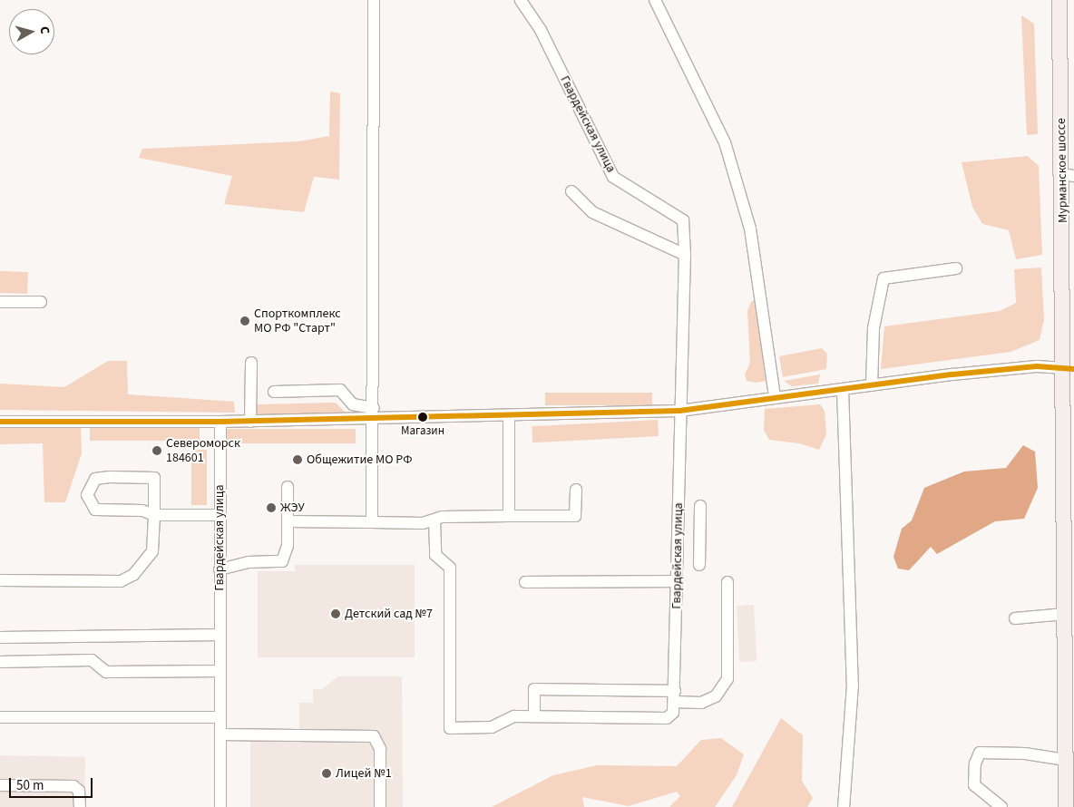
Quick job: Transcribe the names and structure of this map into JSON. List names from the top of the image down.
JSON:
{
  "streets": {
    "main road": ["Мурманское шоссе"],
    "street": ["Гвардейская улица"]
  },
  "places": [
    "Спорткомплекс МО РФ \"Старт\"",
    "Магазин",
    "Североморск 184601",
    "Общежитие МО РФ",
    "ЖЭУ",
    "Детский сад №7",
    "Лицей №1"
  ],
  "scale_bar": "50 m",
  "north": "right"
}
